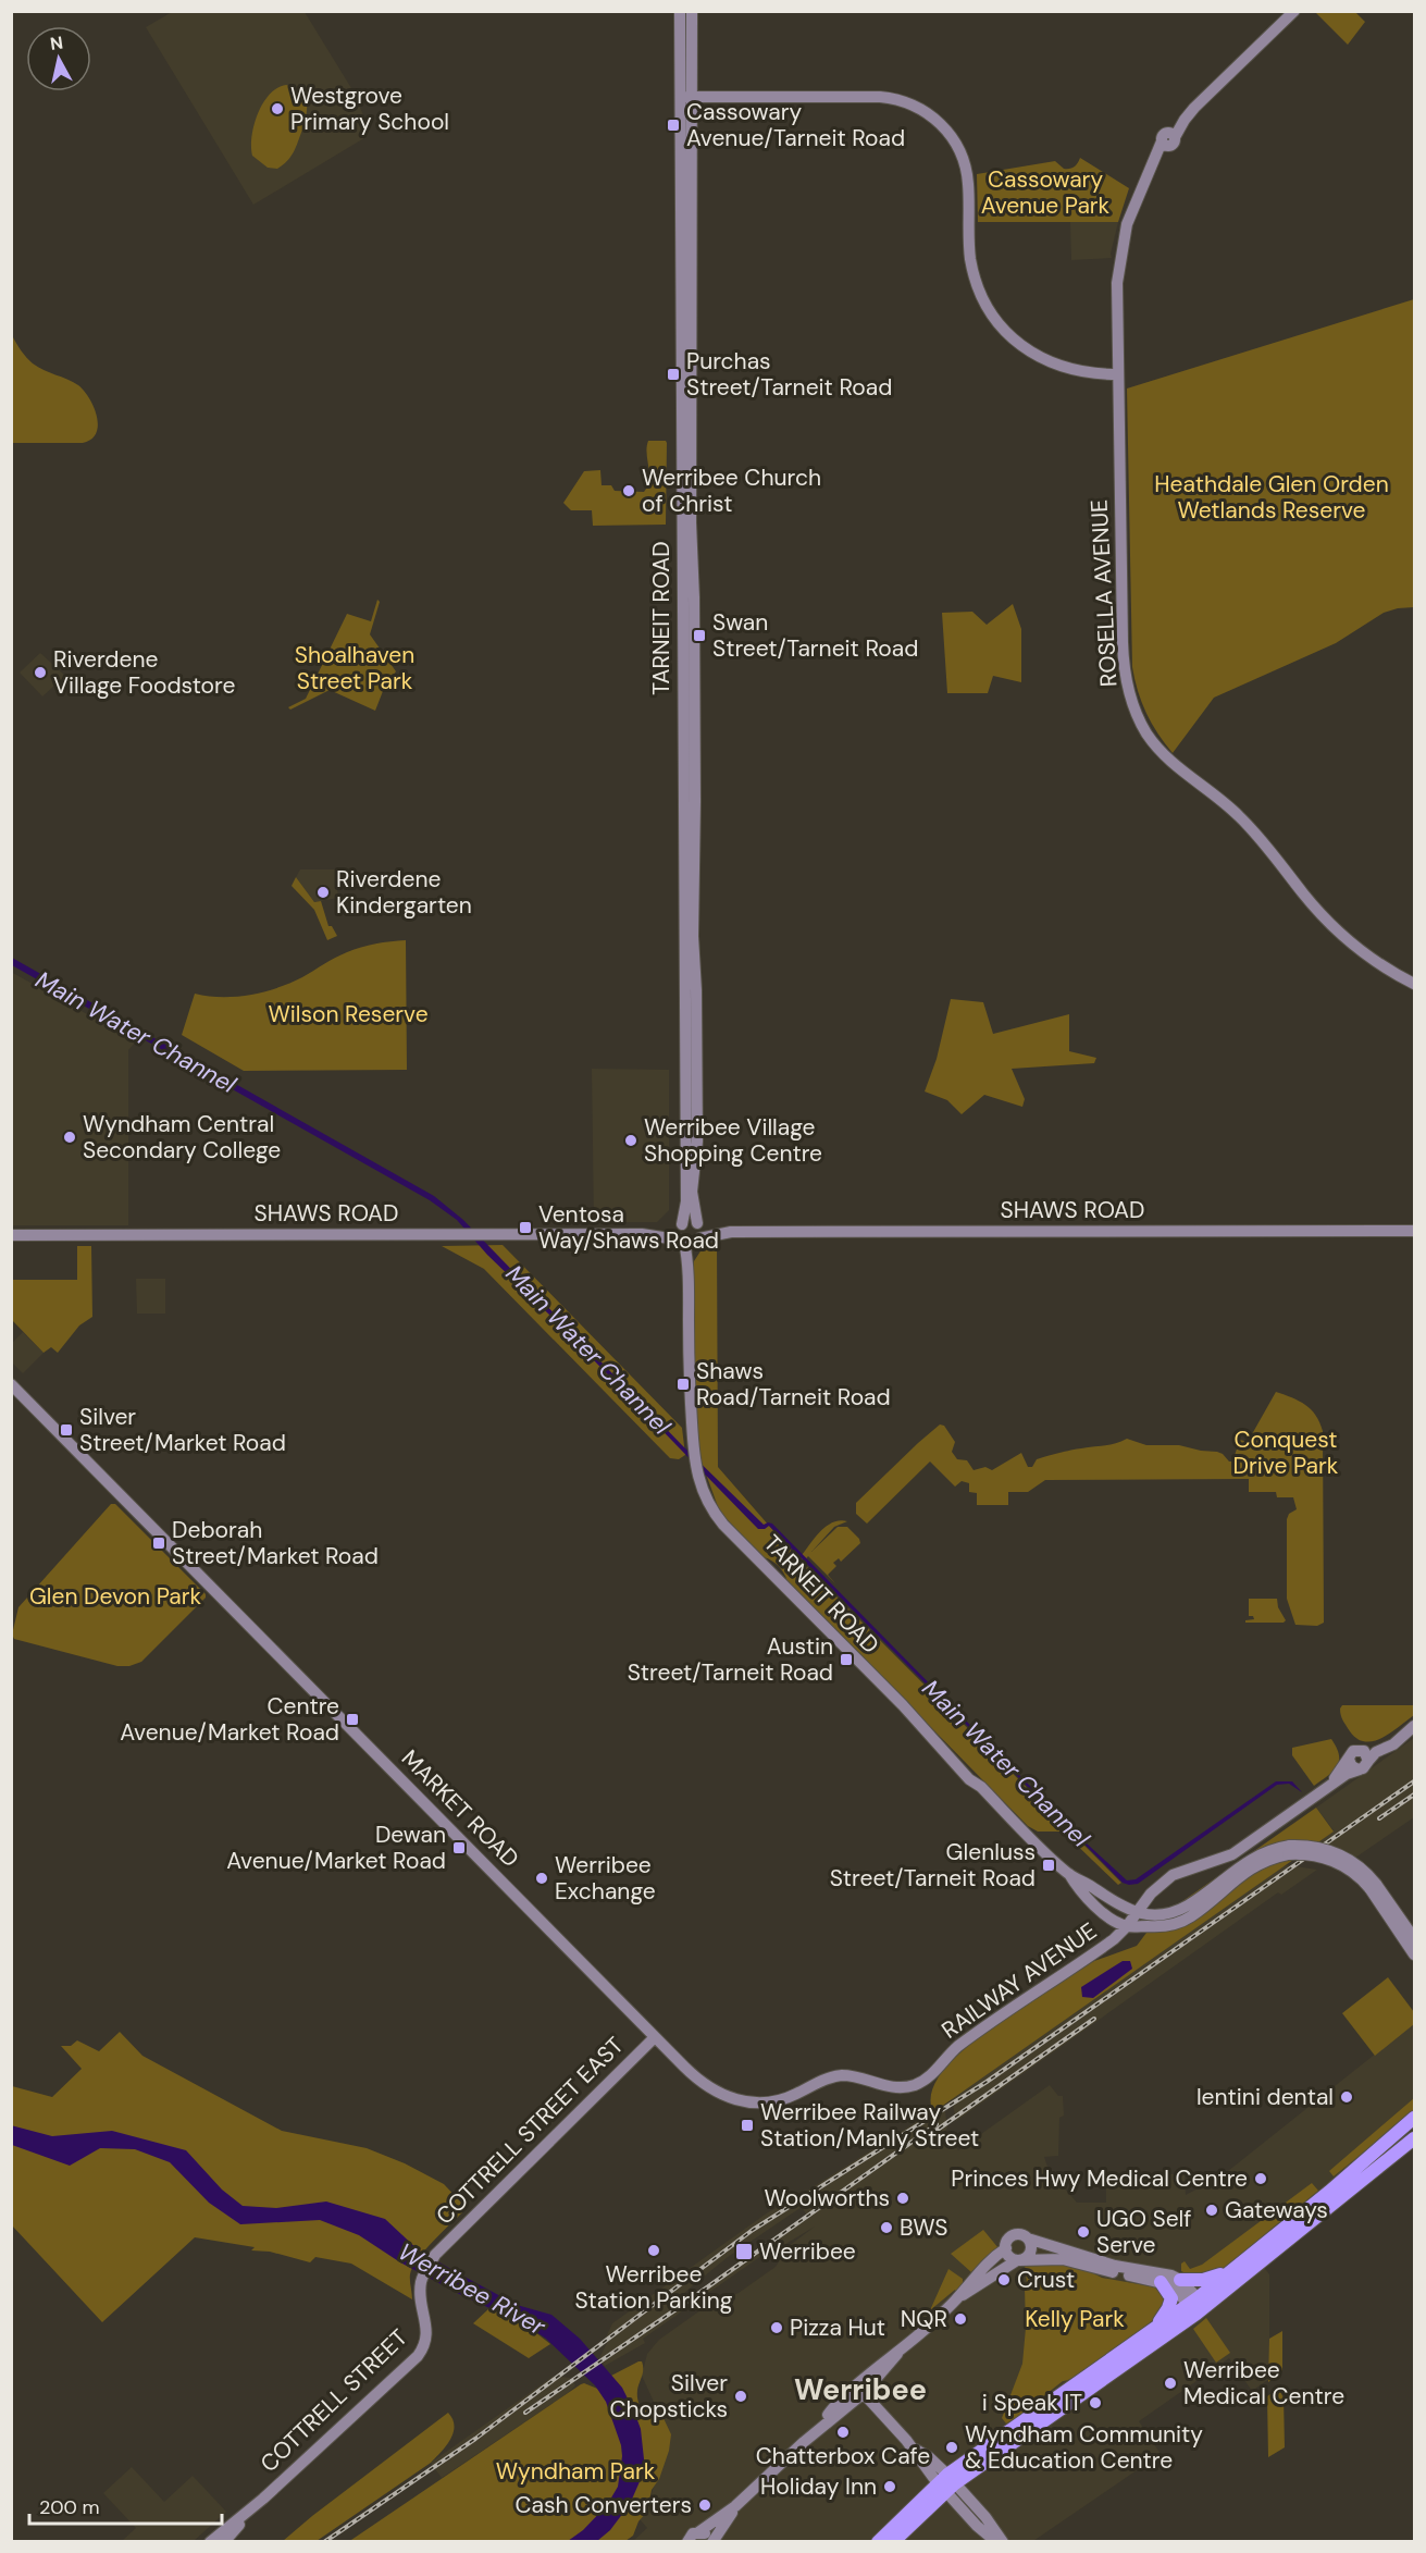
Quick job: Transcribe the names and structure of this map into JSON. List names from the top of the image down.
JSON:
{
  "streets": {
    "street": [
      "ROSELLA AVENUE",
      "TARNEIT ROAD",
      "SHAWS ROAD",
      "MARKET ROAD",
      "RAILWAY AVENUE",
      "COTTRELL STREET EAST",
      "COTTRELL STREET"
    ]
  },
  "crossings": [
    ["TARNEIT ROAD", "SHAWS ROAD"],
    ["TARNEIT ROAD", "RAILWAY AVENUE"],
    ["MARKET ROAD", "RAILWAY AVENUE"],
    ["MARKET ROAD", "COTTRELL STREET EAST"],
    ["COTTRELL STREET EAST", "COTTRELL STREET"]
  ],
  "districts": ["Werribee"],
  "water": ["Main Water Channel", "Werribee River"],
  "parks": [
    "Cassowary Avenue Park",
    "Heathdale Glen Orden Wetlands Reserve",
    "Shoalhaven Street Park",
    "Wilson Reserve",
    "Conquest Drive Park",
    "Glen Devon Park",
    "Kelly Park",
    "Wyndham Park"
  ],
  "places": {
    "other": [
      "Westgrove Primary School",
      "Werribee Church of Christ",
      "Riverdene Village Foodstore",
      "Riverdene Kindergarten",
      "Wyndham Central Secondary College",
      "Werribee Village Shopping Centre",
      "Werribee Exchange",
      "lentini dental",
      "Princes Hwy Medical Centre",
      "Woolworths",
      "Gateways",
      "BWS",
      "UGO Self Serve",
      "Werribee Station Parking",
      "Crust",
      "NQR",
      "Pizza Hut",
      "Werribee Medical Centre",
      "Silver Chopsticks",
      "i Speak IT",
      "Chatterbox Cafe",
      "Wyndham Community & Education Centre",
      "Holiday Inn",
      "Cash Converters"
    ],
    "transit": [
      "Cassowary Avenue/Tarneit Road",
      "Purchas Street/Tarneit Road",
      "Swan Street/Tarneit Road",
      "Ventosa Way/Shaws Road",
      "Shaws Road/Tarneit Road",
      "Silver Street/Market Road",
      "Deborah Street/Market Road",
      "Austin Street/Tarneit Road",
      "Centre Avenue/Market Road",
      "Dewan Avenue/Market Road",
      "Glenluss Street/Tarneit Road",
      "Werribee Railway Station/Manly Street",
      "Werribee"
    ]
  },
  "scale_bar": "200 m",
  "north": "top"
}
